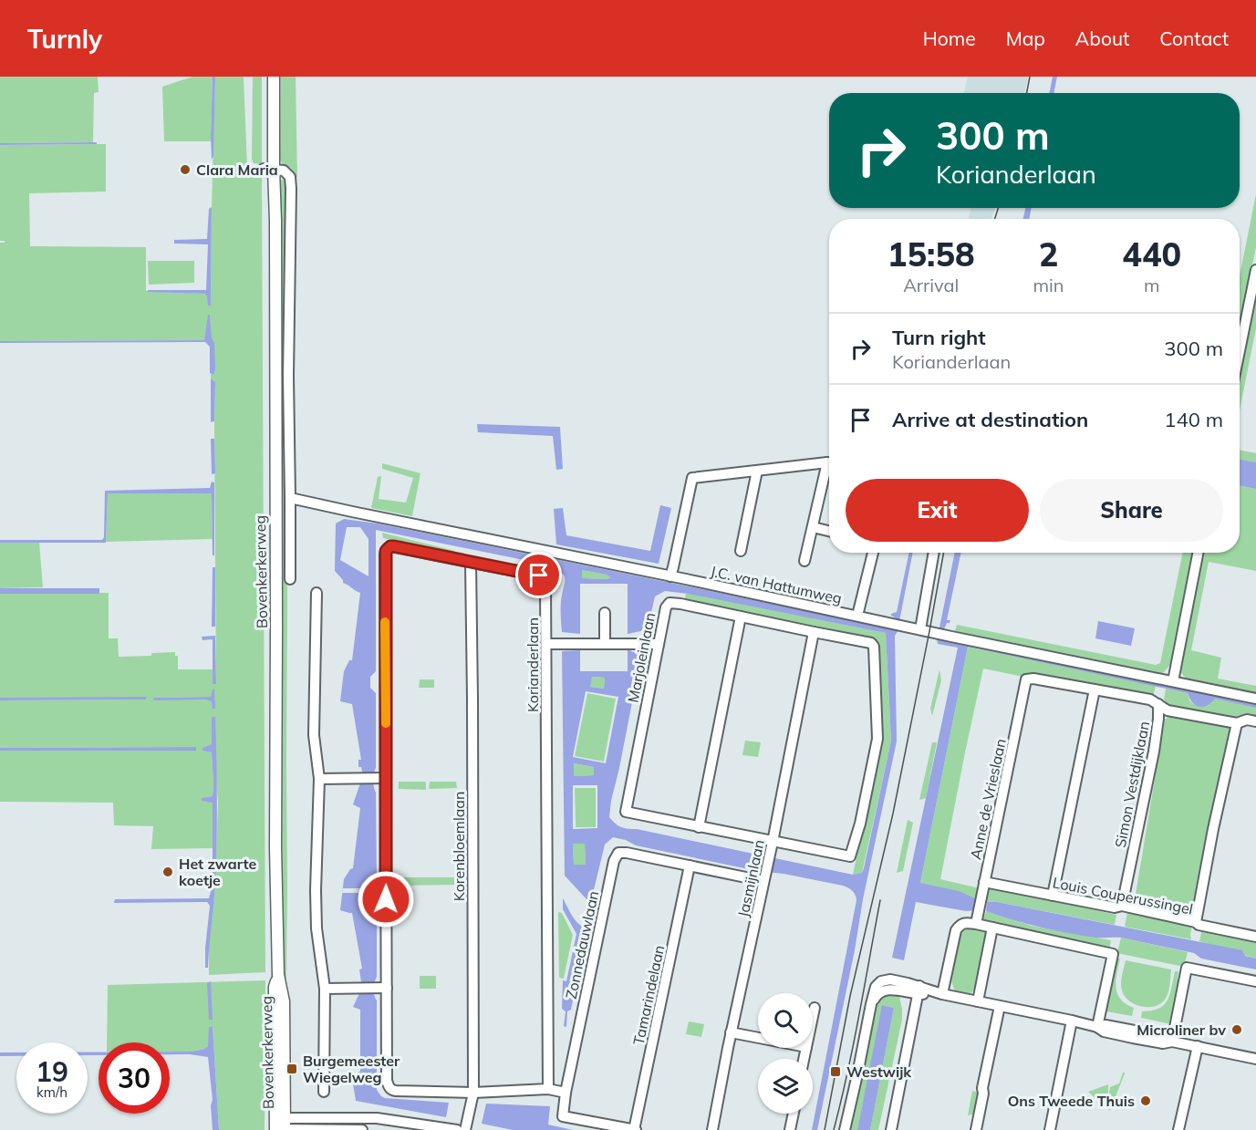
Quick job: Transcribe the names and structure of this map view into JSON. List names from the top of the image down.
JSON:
{
  "streets": {
    "main road": ["Bovenkerkerweg"],
    "street": [
      "J.C. van Hattumweg",
      "Marjoleinlaan",
      "Korianderlaan",
      "Simon Vestdijklaan",
      "Anne de Vrieslaan",
      "Korenbloemlaan",
      "Jasmijnlaan",
      "Louis Couperussingel",
      "Zonnedauwlaan",
      "Tamarindelaan"
    ]
  },
  "crossings": [
    ["Bovenkerkerweg", "J.C. van Hattumweg"],
    ["Marjoleinlaan", "Jasmijnlaan"],
    ["Korianderlaan", "Korenbloemlaan"],
    ["Korianderlaan", "Zonnedauwlaan"],
    ["Simon Vestdijklaan", "Anne de Vrieslaan"],
    ["Simon Vestdijklaan", "Louis Couperussingel"],
    ["Anne de Vrieslaan", "Louis Couperussingel"],
    ["Jasmijnlaan", "Zonnedauwlaan"],
    ["Zonnedauwlaan", "Tamarindelaan"]
  ],
  "places": {
    "other": [
      "Clara Maria",
      "Het zwarte koetje",
      "Microliner bv",
      "Ons Tweede Thuis"
    ],
    "transit": ["Burgemeester Wiegelweg", "Westwijk"]
  },
  "page": {
    "header": "Turnly",
    "nav": [
      "Home",
      "Map",
      "About",
      "Contact"
    ],
    "turn": ["300 m", "Korianderlaan"],
    "eta": [
      "15:58",
      "Arrival",
      "2",
      "min",
      "440",
      "m"
    ],
    "list": [
      {
        "name": "Turn right",
        "note": "Korianderlaan",
        "value": "300 m"
      },
      {
        "name": "Arrive at destination",
        "value": "140 m"
      }
    ],
    "buttons": ["Exit", "Share"],
    "speed": "19 km/h",
    "limit": "30"
  }
}
